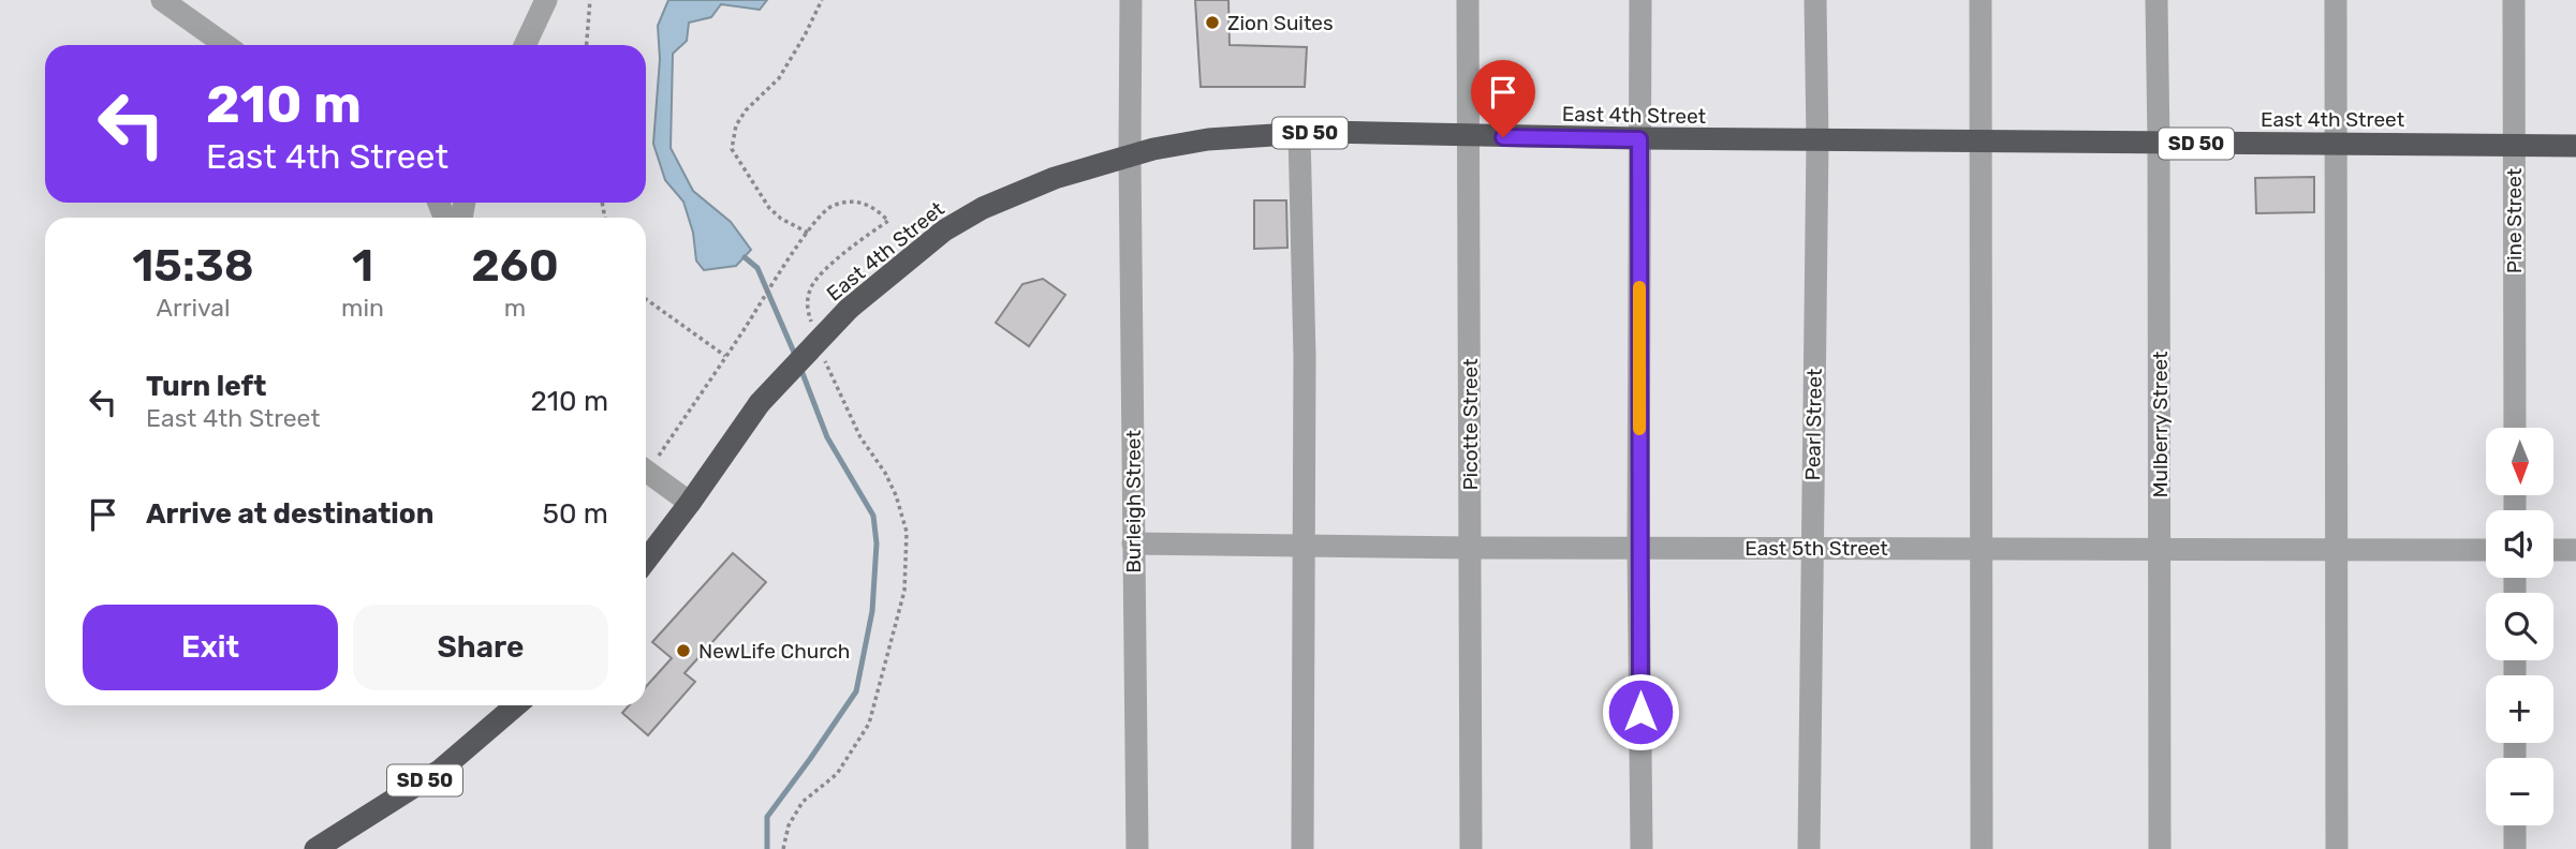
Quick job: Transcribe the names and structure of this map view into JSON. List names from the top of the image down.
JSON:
{
  "streets": {
    "highway": ["East 4th Street", "SD 50"],
    "street": [
      "Pine Street",
      "Picotte Street",
      "Pearl Street",
      "Mulberry Street",
      "Burleigh Street",
      "East 5th Street"
    ]
  },
  "crossings": [
    ["East 4th Street", "Pine Street"],
    ["East 4th Street", "Picotte Street"],
    ["East 4th Street", "Pearl Street"],
    ["East 4th Street", "Mulberry Street"],
    ["East 4th Street", "Burleigh Street"],
    ["Picotte Street", "East 5th Street"],
    ["Pearl Street", "East 5th Street"],
    ["Mulberry Street", "East 5th Street"],
    ["Burleigh Street", "East 5th Street"]
  ],
  "places": ["Zion Suites", "NewLife Church"],
  "north": "bottom",
  "page": {
    "turn": ["210 m", "East 4th Street"],
    "eta": [
      "15:38",
      "Arrival",
      "1",
      "min",
      "260",
      "m"
    ],
    "list": [
      {
        "name": "Turn left",
        "note": "East 4th Street",
        "value": "210 m"
      },
      {
        "name": "Arrive at destination",
        "value": "50 m"
      }
    ],
    "map_buttons": ["+", "−"],
    "buttons": ["Exit", "Share"]
  }
}
